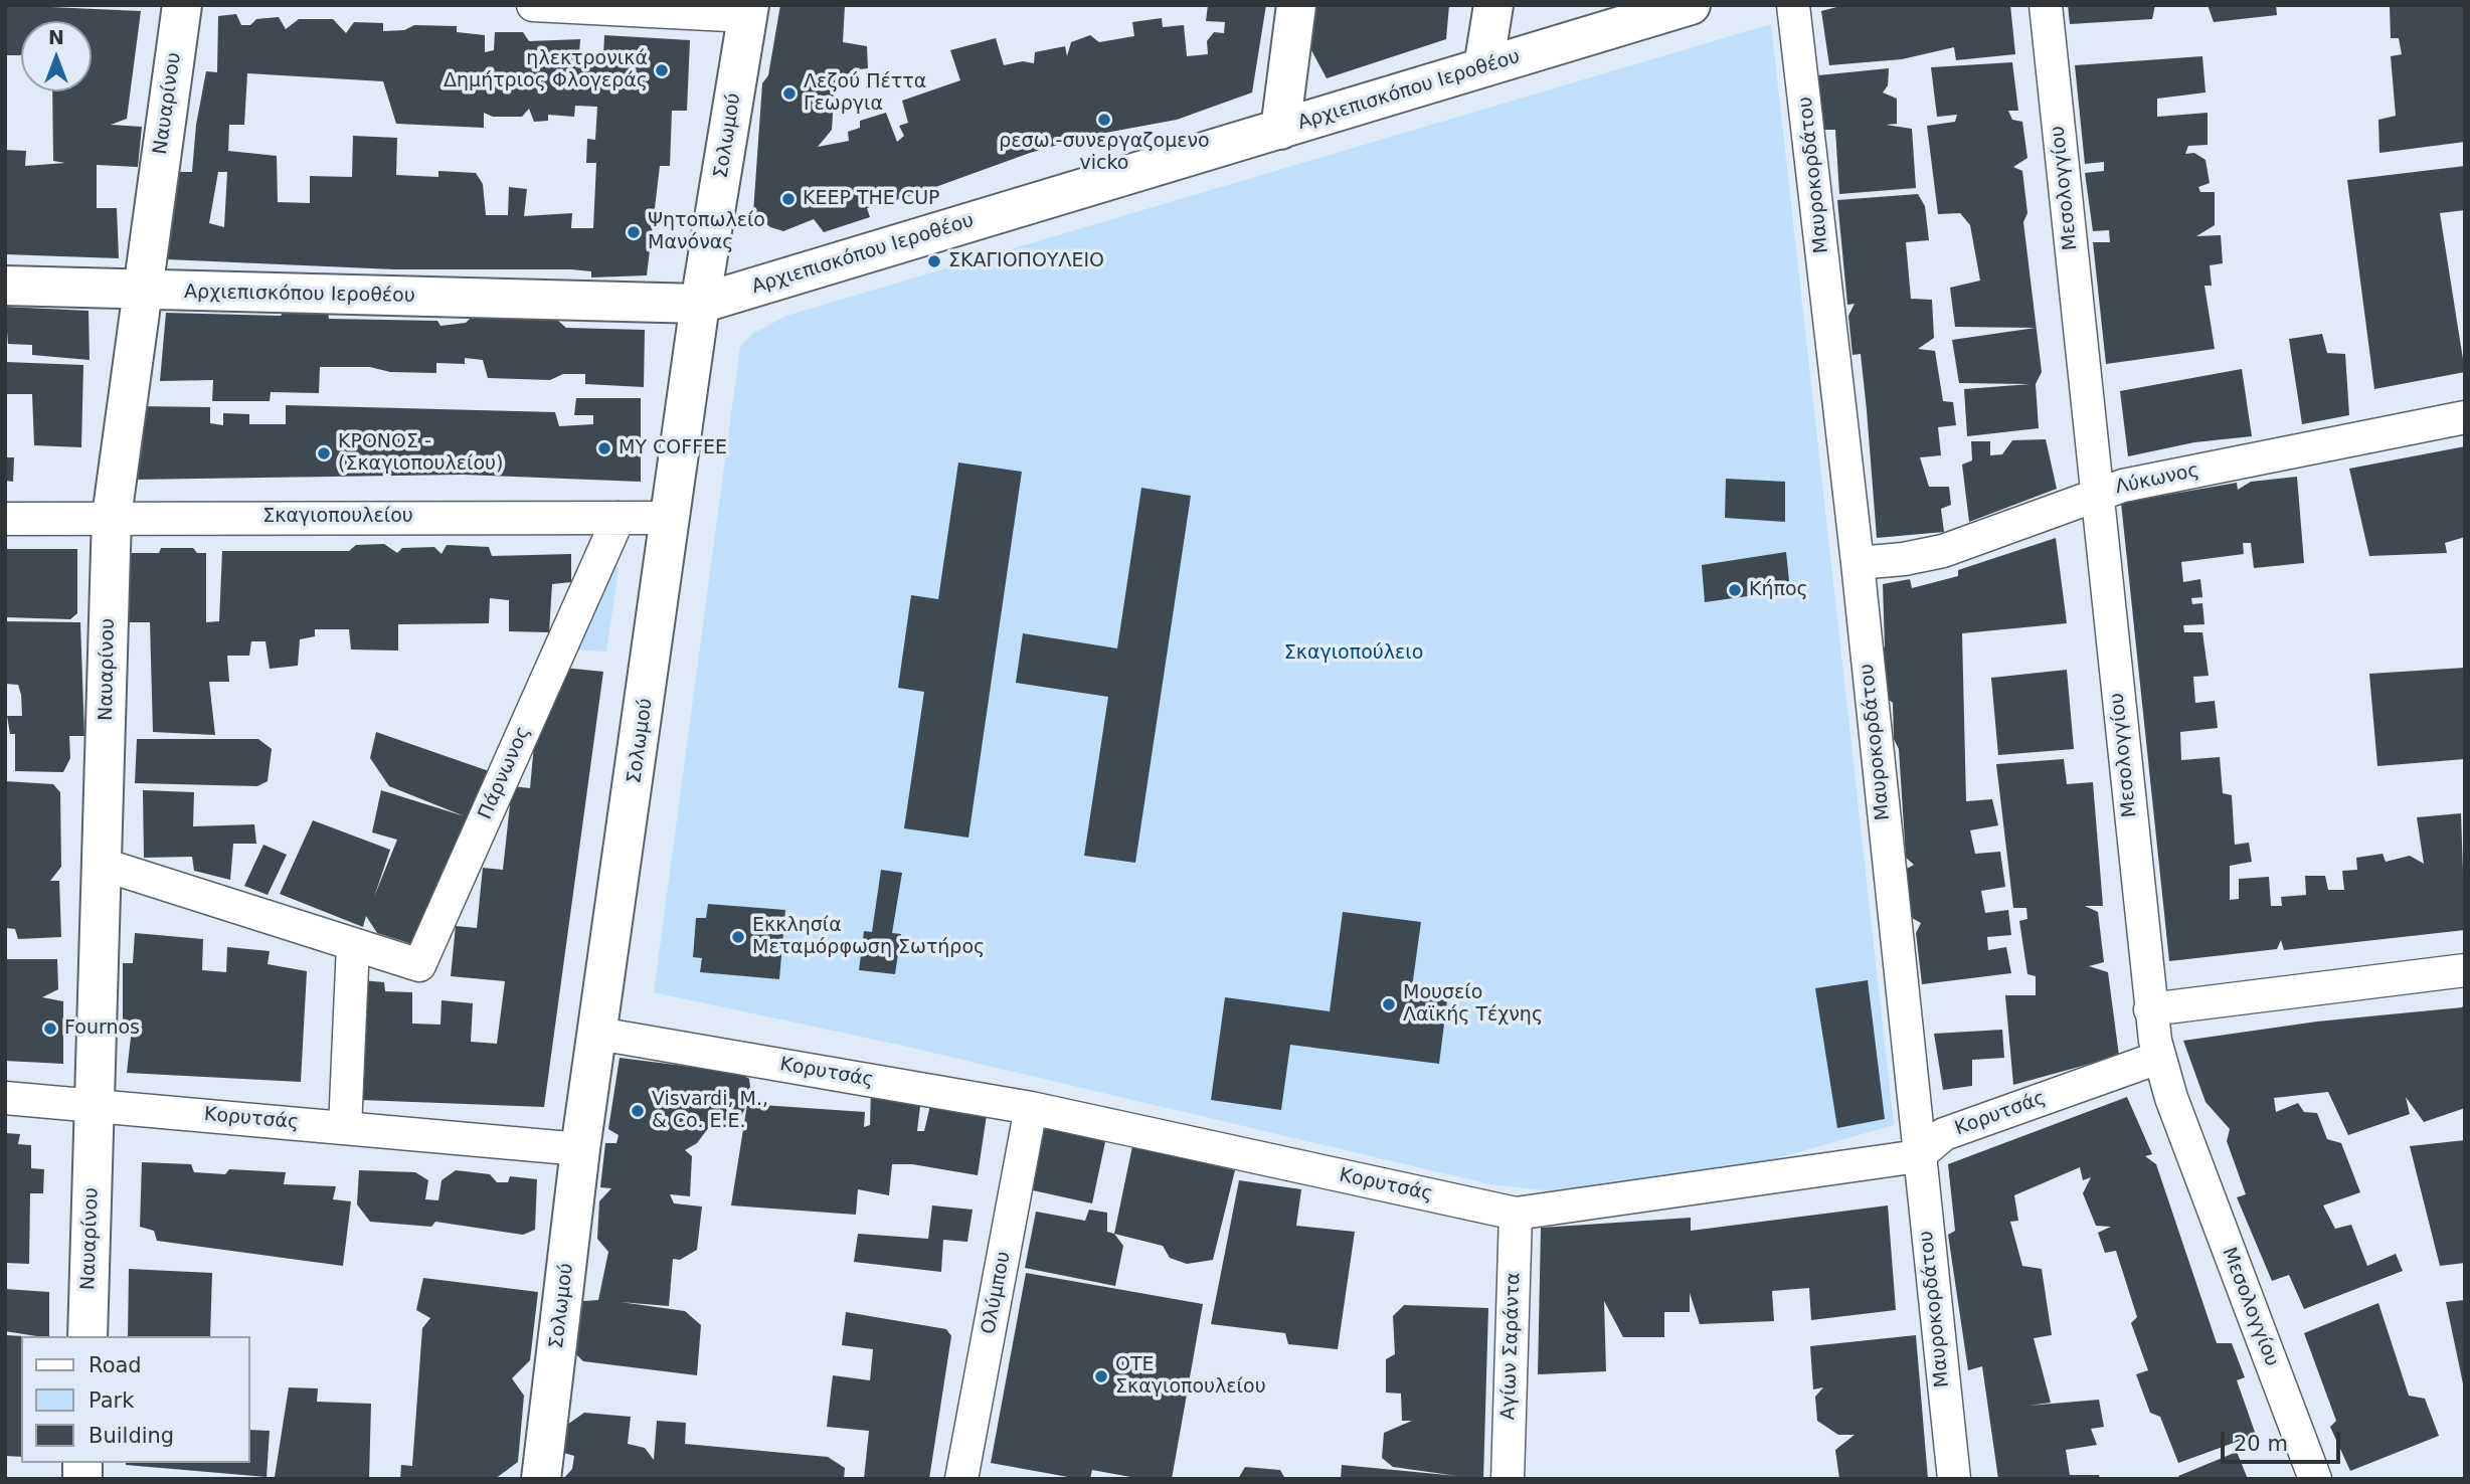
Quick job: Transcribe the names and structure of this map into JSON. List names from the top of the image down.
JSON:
{
  "streets": {
    "street": [
      "Αρχιεπισκόπου Ιεροθέου",
      "Ναυαρίνου",
      "Σολωμού",
      "Μαυροκορδάτου",
      "Μεσολογγίου",
      "Λύκωνος",
      "Σκαγιοπουλείου",
      "Πάρνωνος",
      "Κορυτσάς",
      "Ολύμπου",
      "Αγίων Σαράντα"
    ]
  },
  "crossings": [
    ["Αρχιεπισκόπου Ιεροθέου", "Ναυαρίνου"],
    ["Αρχιεπισκόπου Ιεροθέου", "Σολωμού"],
    ["Ναυαρίνου", "Σκαγιοπουλείου"],
    ["Ναυαρίνου", "Πάρνωνος"],
    ["Ναυαρίνου", "Κορυτσάς"],
    ["Σολωμού", "Σκαγιοπουλείου"],
    ["Σολωμού", "Κορυτσάς"],
    ["Μαυροκορδάτου", "Λύκωνος"],
    ["Μαυροκορδάτου", "Κορυτσάς"],
    ["Μεσολογγίου", "Λύκωνος"],
    ["Μεσολογγίου", "Κορυτσάς"],
    ["Σκαγιοπουλείου", "Πάρνωνος"],
    ["Κορυτσάς", "Ολύμπου"],
    ["Κορυτσάς", "Αγίων Σαράντα"]
  ],
  "parks": ["Σκαγιοπούλειο"],
  "places": [
    "ηλεκτρονικά Δημήτριος Φλογεράς",
    "Λεζού Πέττα Γεωργια",
    "ρεσω -συνεργαζομενο vicko",
    "KEEP THE CUP",
    "Ψητοπωλείο Μανόνας",
    "ΣΚΑΓΙΟΠΟΥΛΕΙΟ",
    "MY COFFEE",
    "ΚΡΟΝΟΣ - (Σκαγιοπουλείου)",
    "Κήπος",
    "Εκκλησία Μεταμόρφωση Σωτήρος",
    "Μουσείο Λαϊκής Τέχνης",
    "Fournos",
    "Visvardi, M., & Co. E.E.",
    "ΟΤΕ Σκαγιοπουλείου"
  ],
  "legend": ["Road", "Park", "Building"],
  "scale_bar": "20 m",
  "north": "top"
}
